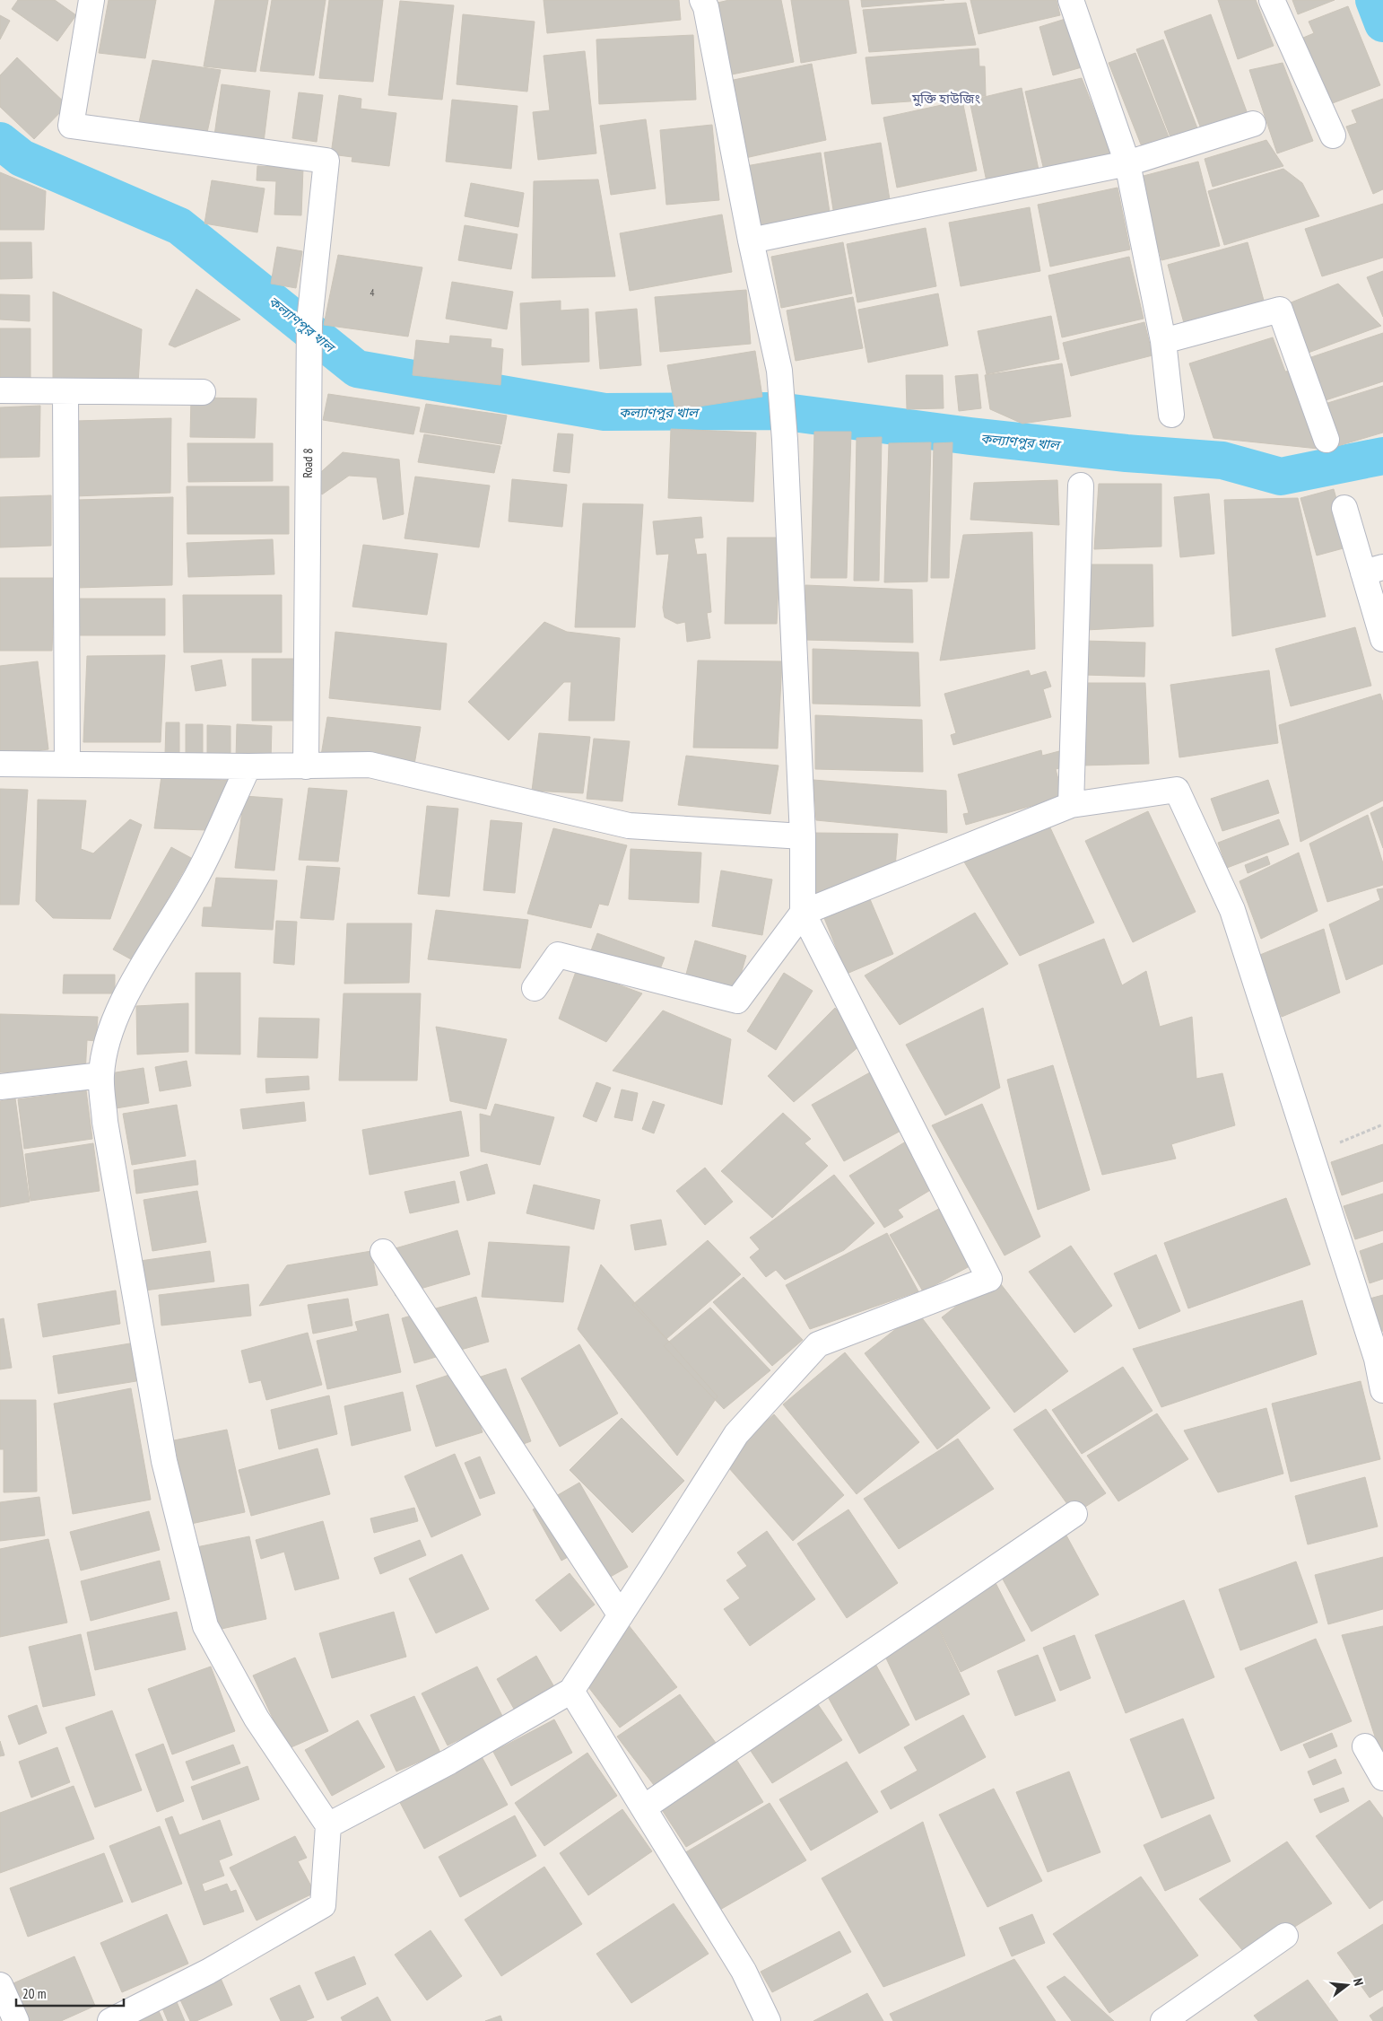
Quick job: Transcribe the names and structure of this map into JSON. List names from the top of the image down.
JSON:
{
  "streets": {
    "street": ["Road 8"]
  },
  "districts": ["মুক্তি হাউজিং"],
  "water": ["কল্যাণপুর খাল"],
  "house_numbers": ["4"],
  "scale_bar": "20 m",
  "north": "right"
}
